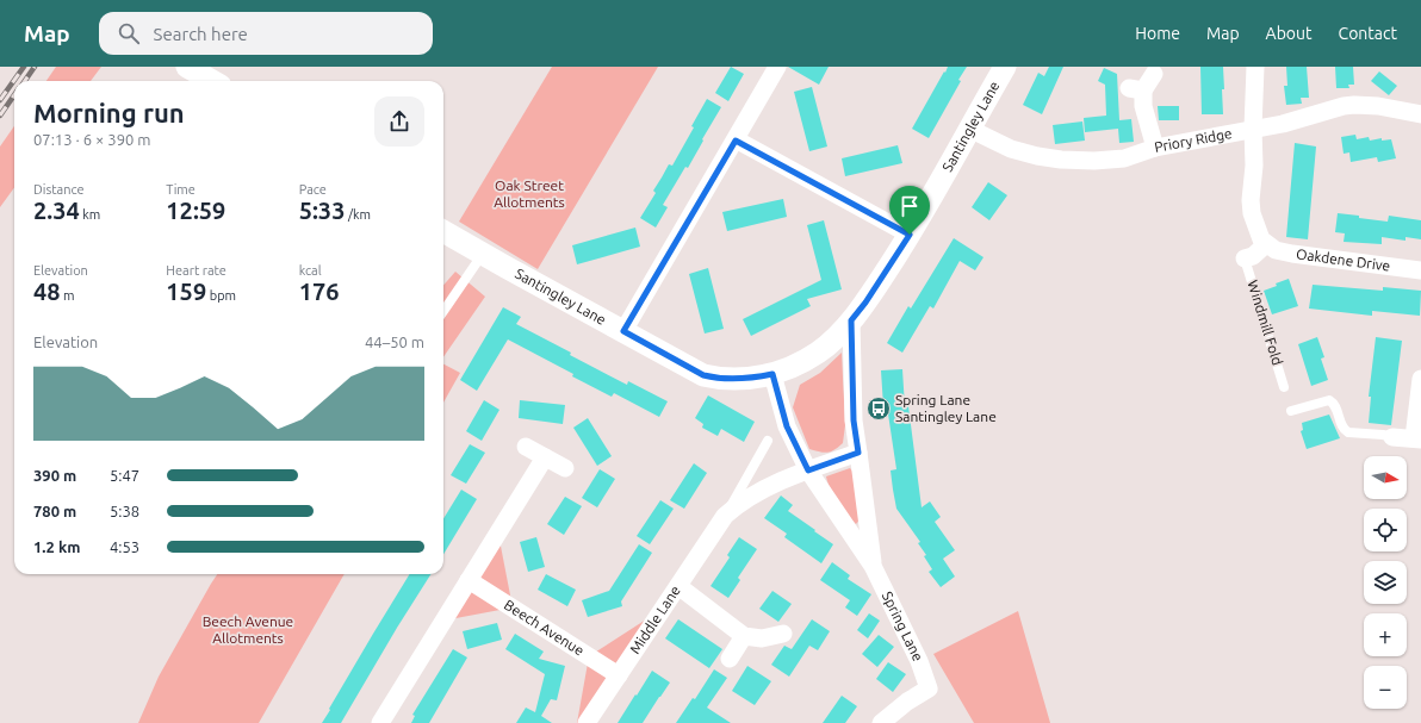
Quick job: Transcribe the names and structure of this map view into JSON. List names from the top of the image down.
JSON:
{
  "streets": {
    "street": [
      "Santingley Lane",
      "Priory Ridge",
      "Oakdene Drive",
      "Middle Lane",
      "Beech Avenue",
      "Spring Lane"
    ],
    "lane": ["Windmill Fold"]
  },
  "crossings": [
    ["Santingley Lane", "Priory Ridge"],
    ["Santingley Lane", "Spring Lane"],
    ["Middle Lane", "Beech Avenue"],
    ["Middle Lane", "Spring Lane"]
  ],
  "parks": ["Oak Street Allotments", "Beech Avenue Allotments"],
  "places": {
    "bus stop": ["Spring Lane Santingley Lane"]
  },
  "north": "right",
  "page": {
    "header": "Map",
    "search": "Search here",
    "nav": [
      "Home",
      "Map",
      "About",
      "Contact"
    ],
    "heading": ["Morning run", "07:13 · 6 × 390 m"],
    "stats": [
      ["Distance", "2.34 km"],
      ["Time", "12:59"],
      ["Pace", "5:33 /km"],
      ["Elevation", "48 m"],
      ["Heart rate", "159 bpm"],
      ["kcal", "176"]
    ],
    "chart": ["Elevation", "44–50 m"],
    "map_buttons": ["+", "−"],
    "list": [
      {
        "name": "390 m",
        "note": "5:47"
      },
      {
        "name": "780 m",
        "note": "5:38"
      },
      {
        "name": "1.2 km",
        "note": "4:53"
      }
    ]
  }
}
